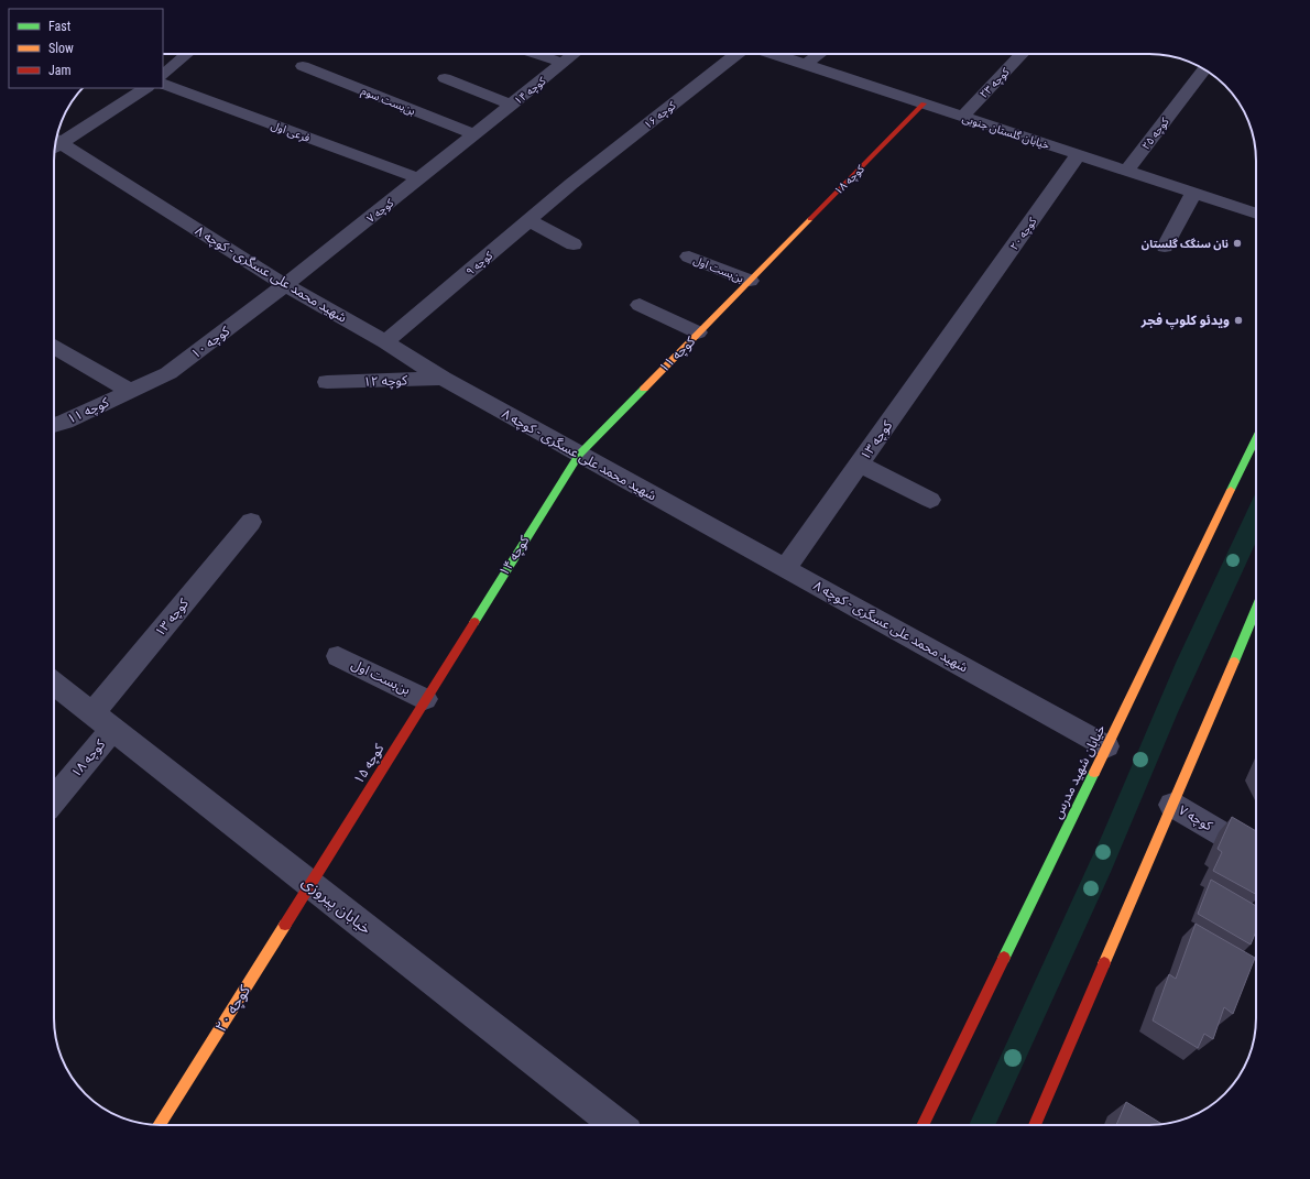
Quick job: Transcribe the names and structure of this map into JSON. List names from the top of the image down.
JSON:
{
  "streets": {
    "street": [
      "کوچه ۲۳",
      "کوچه ۱۴",
      "بن‌بست سوم",
      "کوچه ۱۶",
      "فرعی اول",
      "خیابان گلستان جنوبی",
      "کوچه ۲۵",
      "کوچه ۱۸",
      "کوچه ۷",
      "کوچه ۲۰",
      "کوچه ۹",
      "بن‌بست اول",
      "شهید محمد علی عسگری - کوچه ۸",
      "کوچه ۱۰",
      "کوچه ۱۱",
      "کوچه ۱۲",
      "کوچه ۱۳",
      "کوچه ۱۵",
      "خیابان شهید مدرس",
      "خیابان پیروزی"
    ]
  },
  "crossings": [
    ["کوچه ۲۳", "خیابان گلستان جنوبی"],
    ["کوچه ۱۴", "بن‌بست سوم"],
    ["کوچه ۱۴", "کوچه ۷"],
    ["کوچه ۱۴", "شهید محمد علی عسگری - کوچه ۸"],
    ["کوچه ۱۴", "کوچه ۱۱"],
    ["کوچه ۱۴", "کوچه ۱۵"],
    ["بن‌بست سوم", "کوچه ۷"],
    ["کوچه ۱۶", "کوچه ۹"],
    ["فرعی اول", "کوچه ۷"],
    ["خیابان گلستان جنوبی", "کوچه ۲۵"],
    ["خیابان گلستان جنوبی", "کوچه ۱۸"],
    ["خیابان گلستان جنوبی", "کوچه ۲۰"],
    ["کوچه ۱۸", "کوچه ۱۱"],
    ["کوچه ۱۸", "کوچه ۱۳"],
    ["کوچه ۱۸", "خیابان پیروزی"],
    ["کوچه ۷", "شهید محمد علی عسگری - کوچه ۸"],
    ["کوچه ۷", "کوچه ۱۰"],
    ["کوچه ۲۰", "کوچه ۱۳"],
    ["کوچه ۲۰", "کوچه ۱۵"],
    ["کوچه ۲۰", "خیابان پیروزی"],
    ["کوچه ۹", "شهید محمد علی عسگری - کوچه ۸"],
    ["بن‌بست اول", "کوچه ۱۱"],
    ["بن‌بست اول", "کوچه ۱۵"],
    ["شهید محمد علی عسگری - کوچه ۸", "کوچه ۱۰"],
    ["شهید محمد علی عسگری - کوچه ۸", "کوچه ۱۱"],
    ["شهید محمد علی عسگری - کوچه ۸", "کوچه ۱۲"],
    ["شهید محمد علی عسگری - کوچه ۸", "کوچه ۱۳"],
    ["شهید محمد علی عسگری - کوچه ۸", "خیابان شهید مدرس"],
    ["کوچه ۱۰", "کوچه ۱۱"],
    ["کوچه ۱۳", "خیابان پیروزی"],
    ["کوچه ۱۵", "خیابان پیروزی"]
  ],
  "places": ["نان سنگک گلستان", "ویدئو کلوپ فجر"],
  "legend": ["Fast", "Slow", "Jam"]
}
